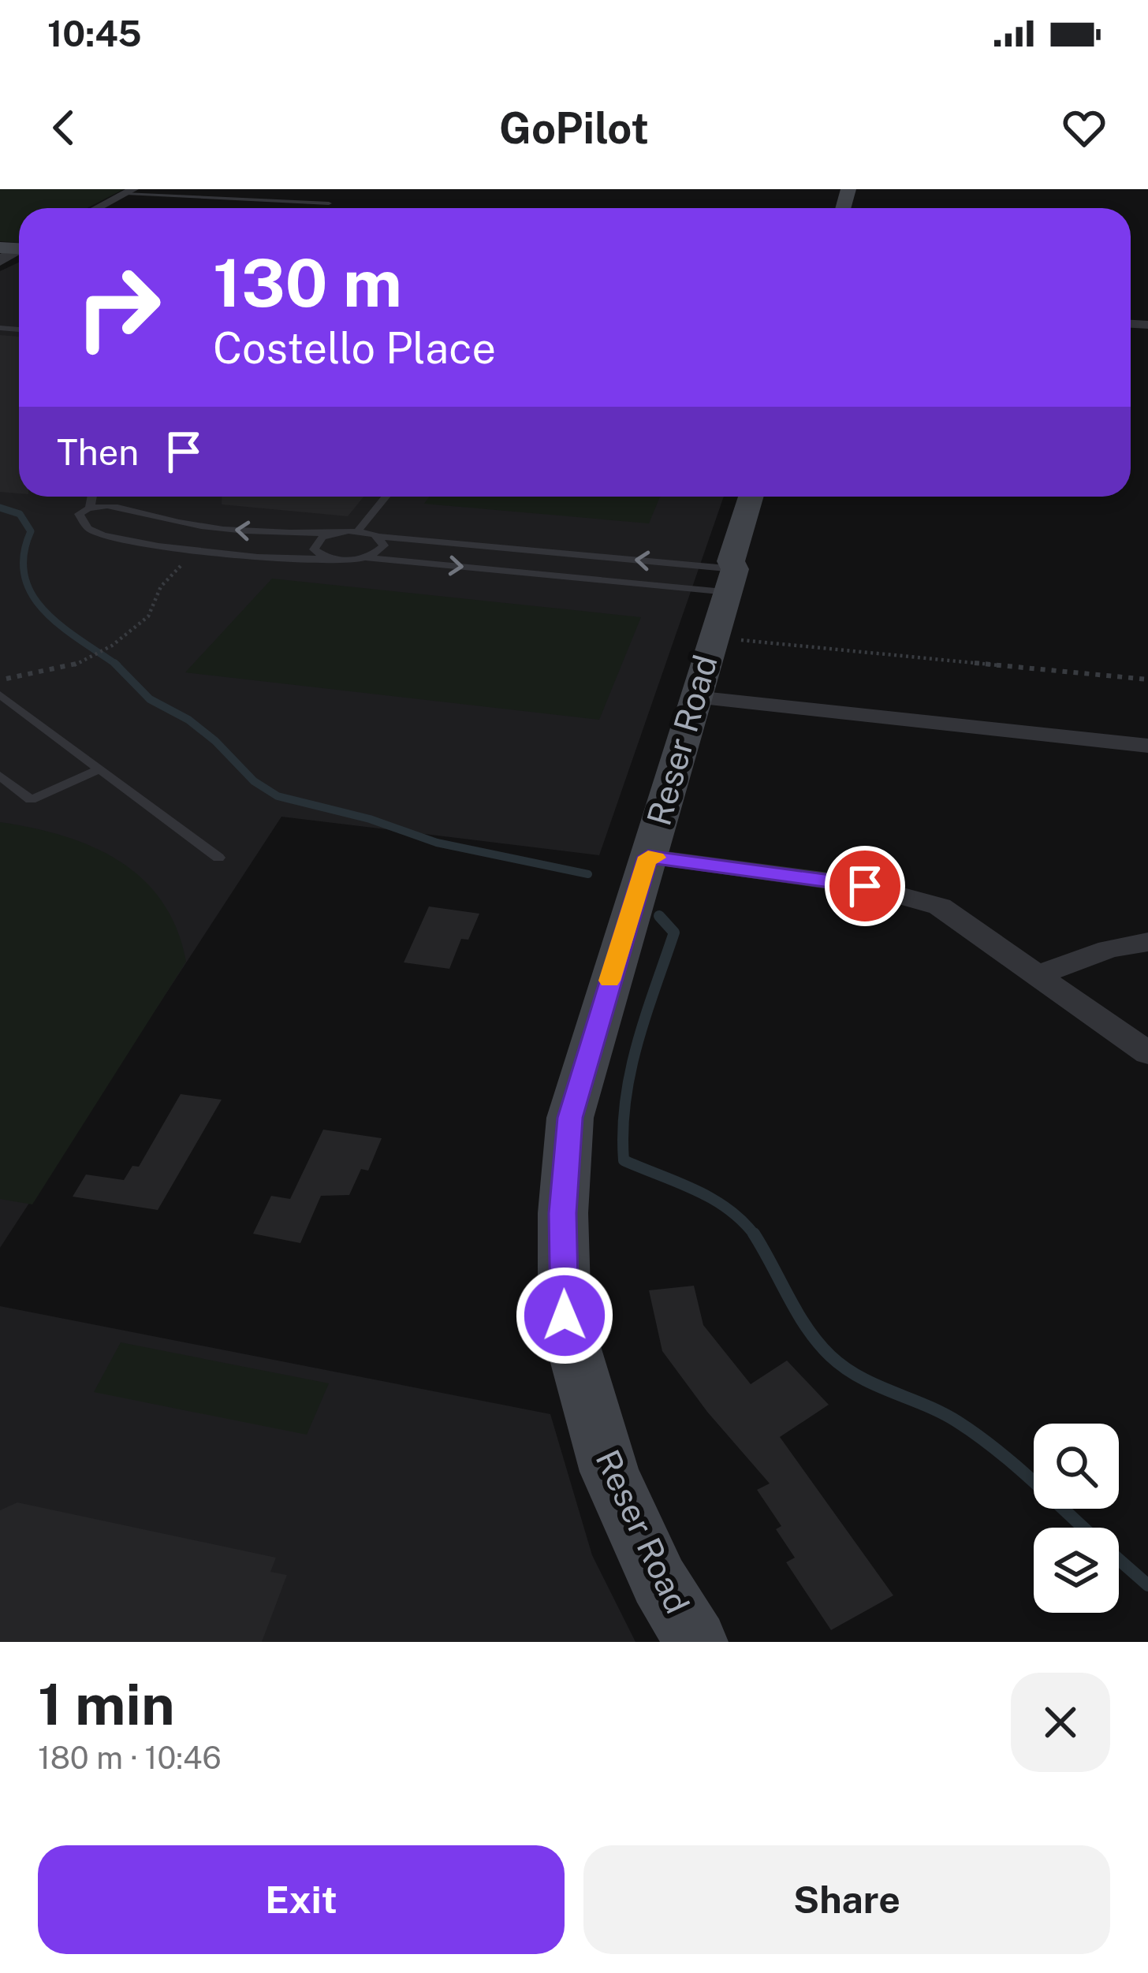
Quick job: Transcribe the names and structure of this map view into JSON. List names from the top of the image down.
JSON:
{
  "streets": {
    "main road": ["Reser Road"]
  },
  "page": {
    "status": "10:45",
    "header": "GoPilot",
    "turn": ["130 m", "Costello Place"],
    "then": "Then",
    "heading": ["1 min", "180 m · 10:46"],
    "buttons": ["Exit", "Share"]
  }
}
